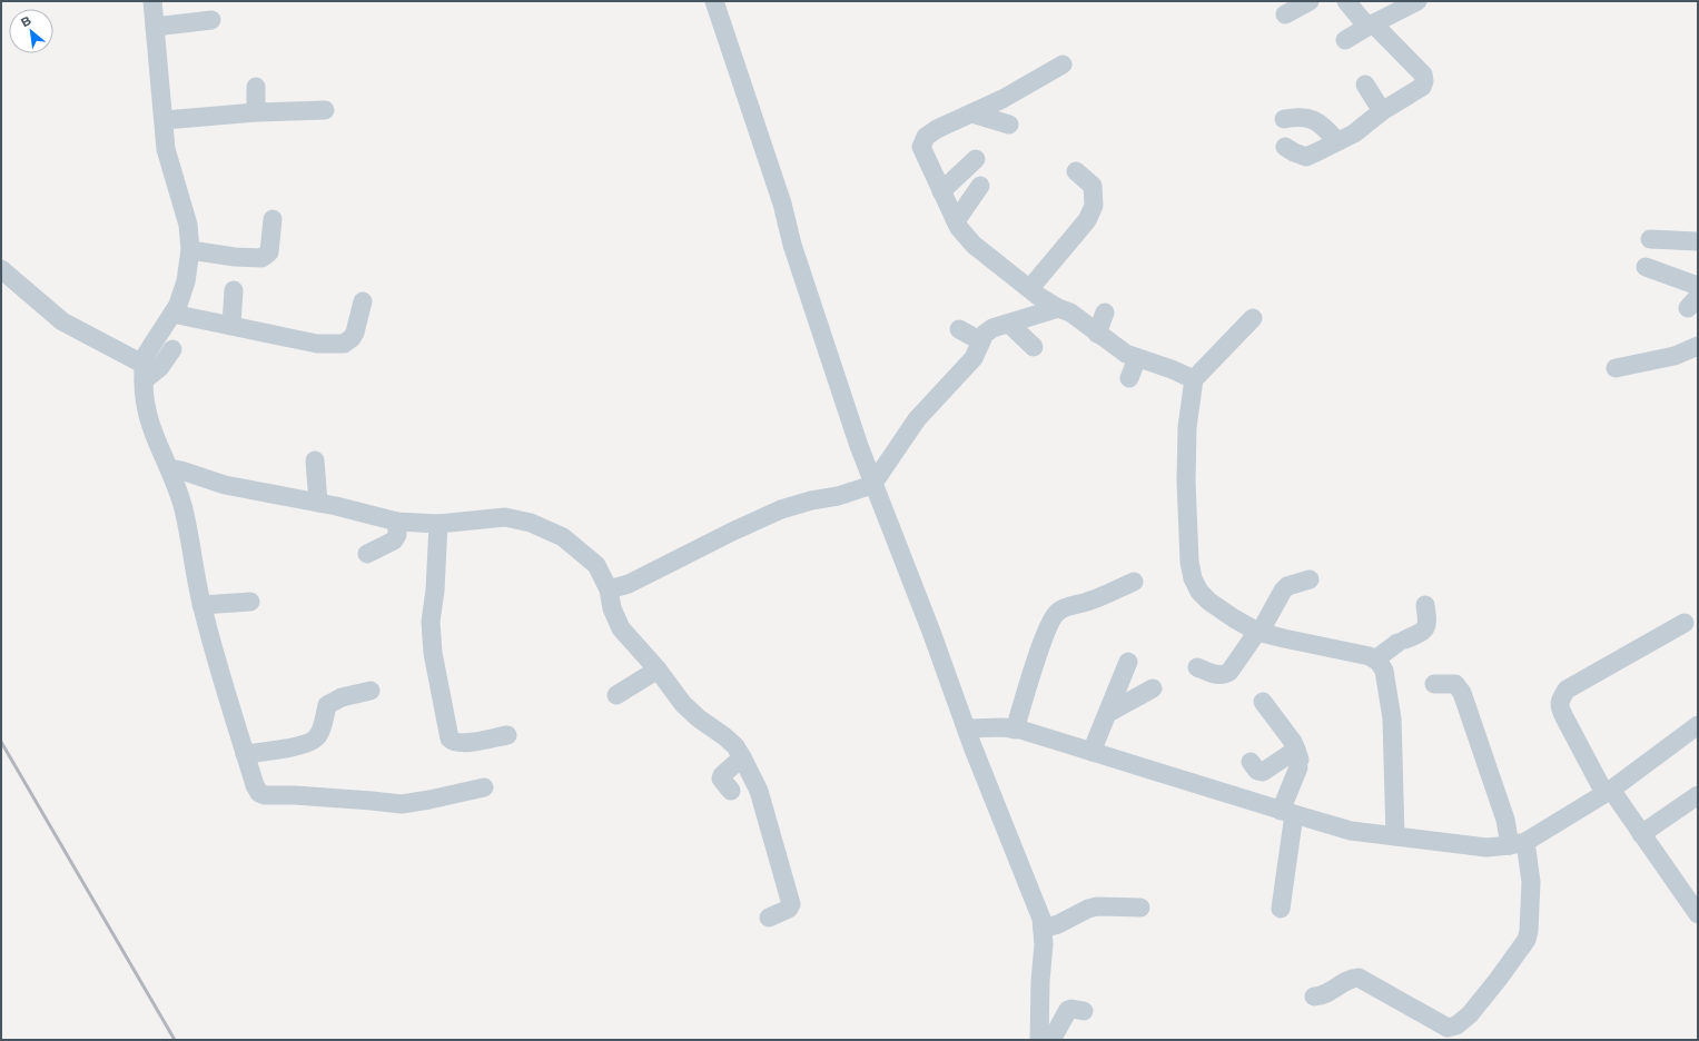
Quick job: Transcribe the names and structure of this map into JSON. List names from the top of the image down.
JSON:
{
  "north": "top left"
}
